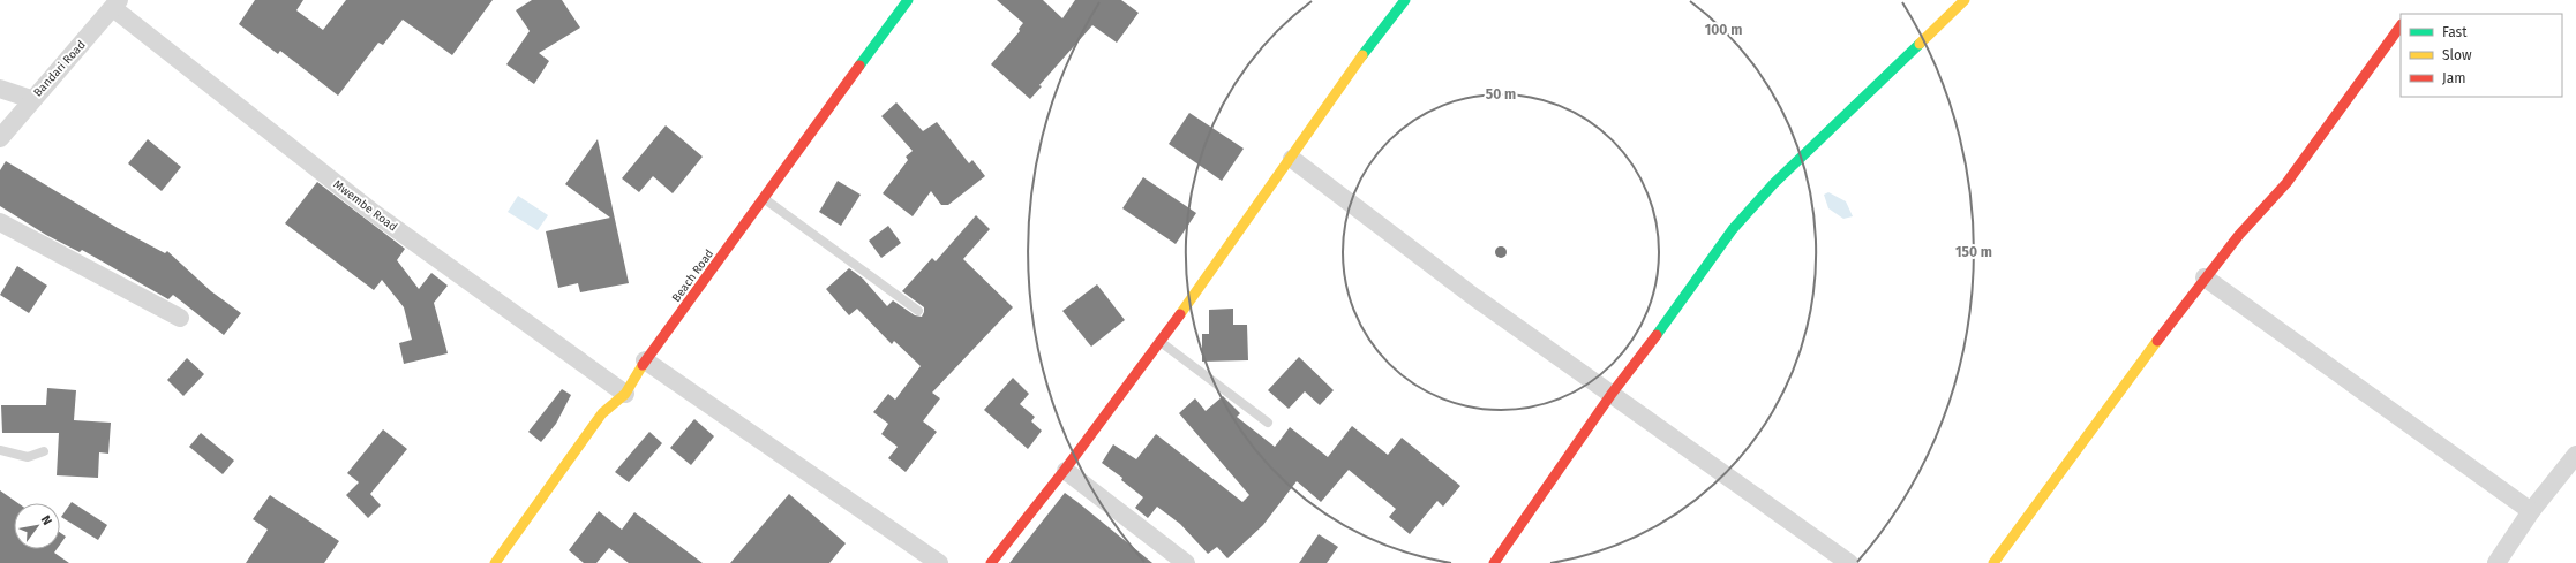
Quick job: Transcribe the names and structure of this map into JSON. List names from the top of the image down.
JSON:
{
  "streets": {
    "street": ["Bandari Road", "Mwembe Road", "Beach Road"]
  },
  "crossings": [
    ["Bandari Road", "Mwembe Road"],
    ["Mwembe Road", "Beach Road"]
  ],
  "legend": ["Fast", "Slow", "Jam"],
  "north": "top right",
  "rings": ["100 m", "50 m", "150 m"]
}
